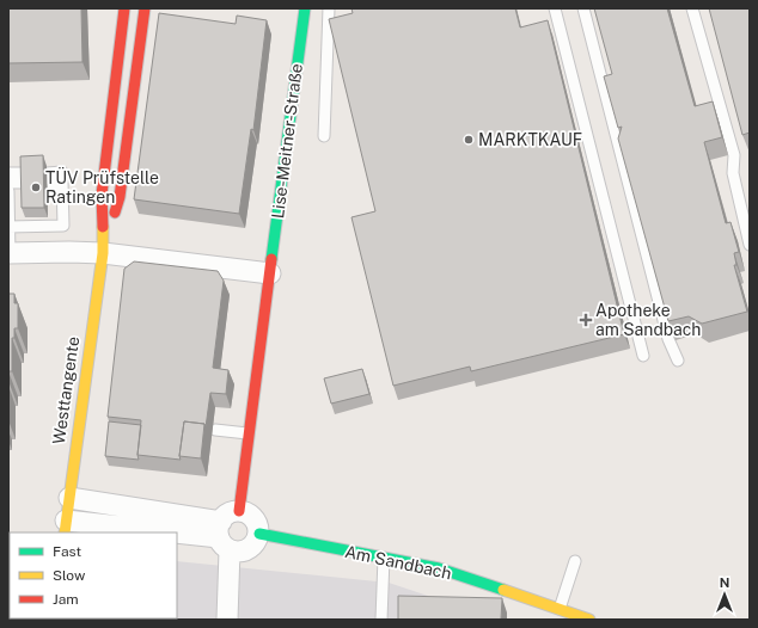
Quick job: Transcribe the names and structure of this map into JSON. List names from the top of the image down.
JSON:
{
  "streets": {
    "street": ["Lise-Meitner-Straße", "Westtangente", "Am Sandbach"]
  },
  "crossings": [
    ["Lise-Meitner-Straße", "Am Sandbach"]
  ],
  "places": {
    "other": ["MARKTKAUF", "TÜV Prüfstelle Ratingen"],
    "health": ["Apotheke am Sandbach"]
  },
  "legend": ["Fast", "Slow", "Jam"],
  "north": "top"
}
